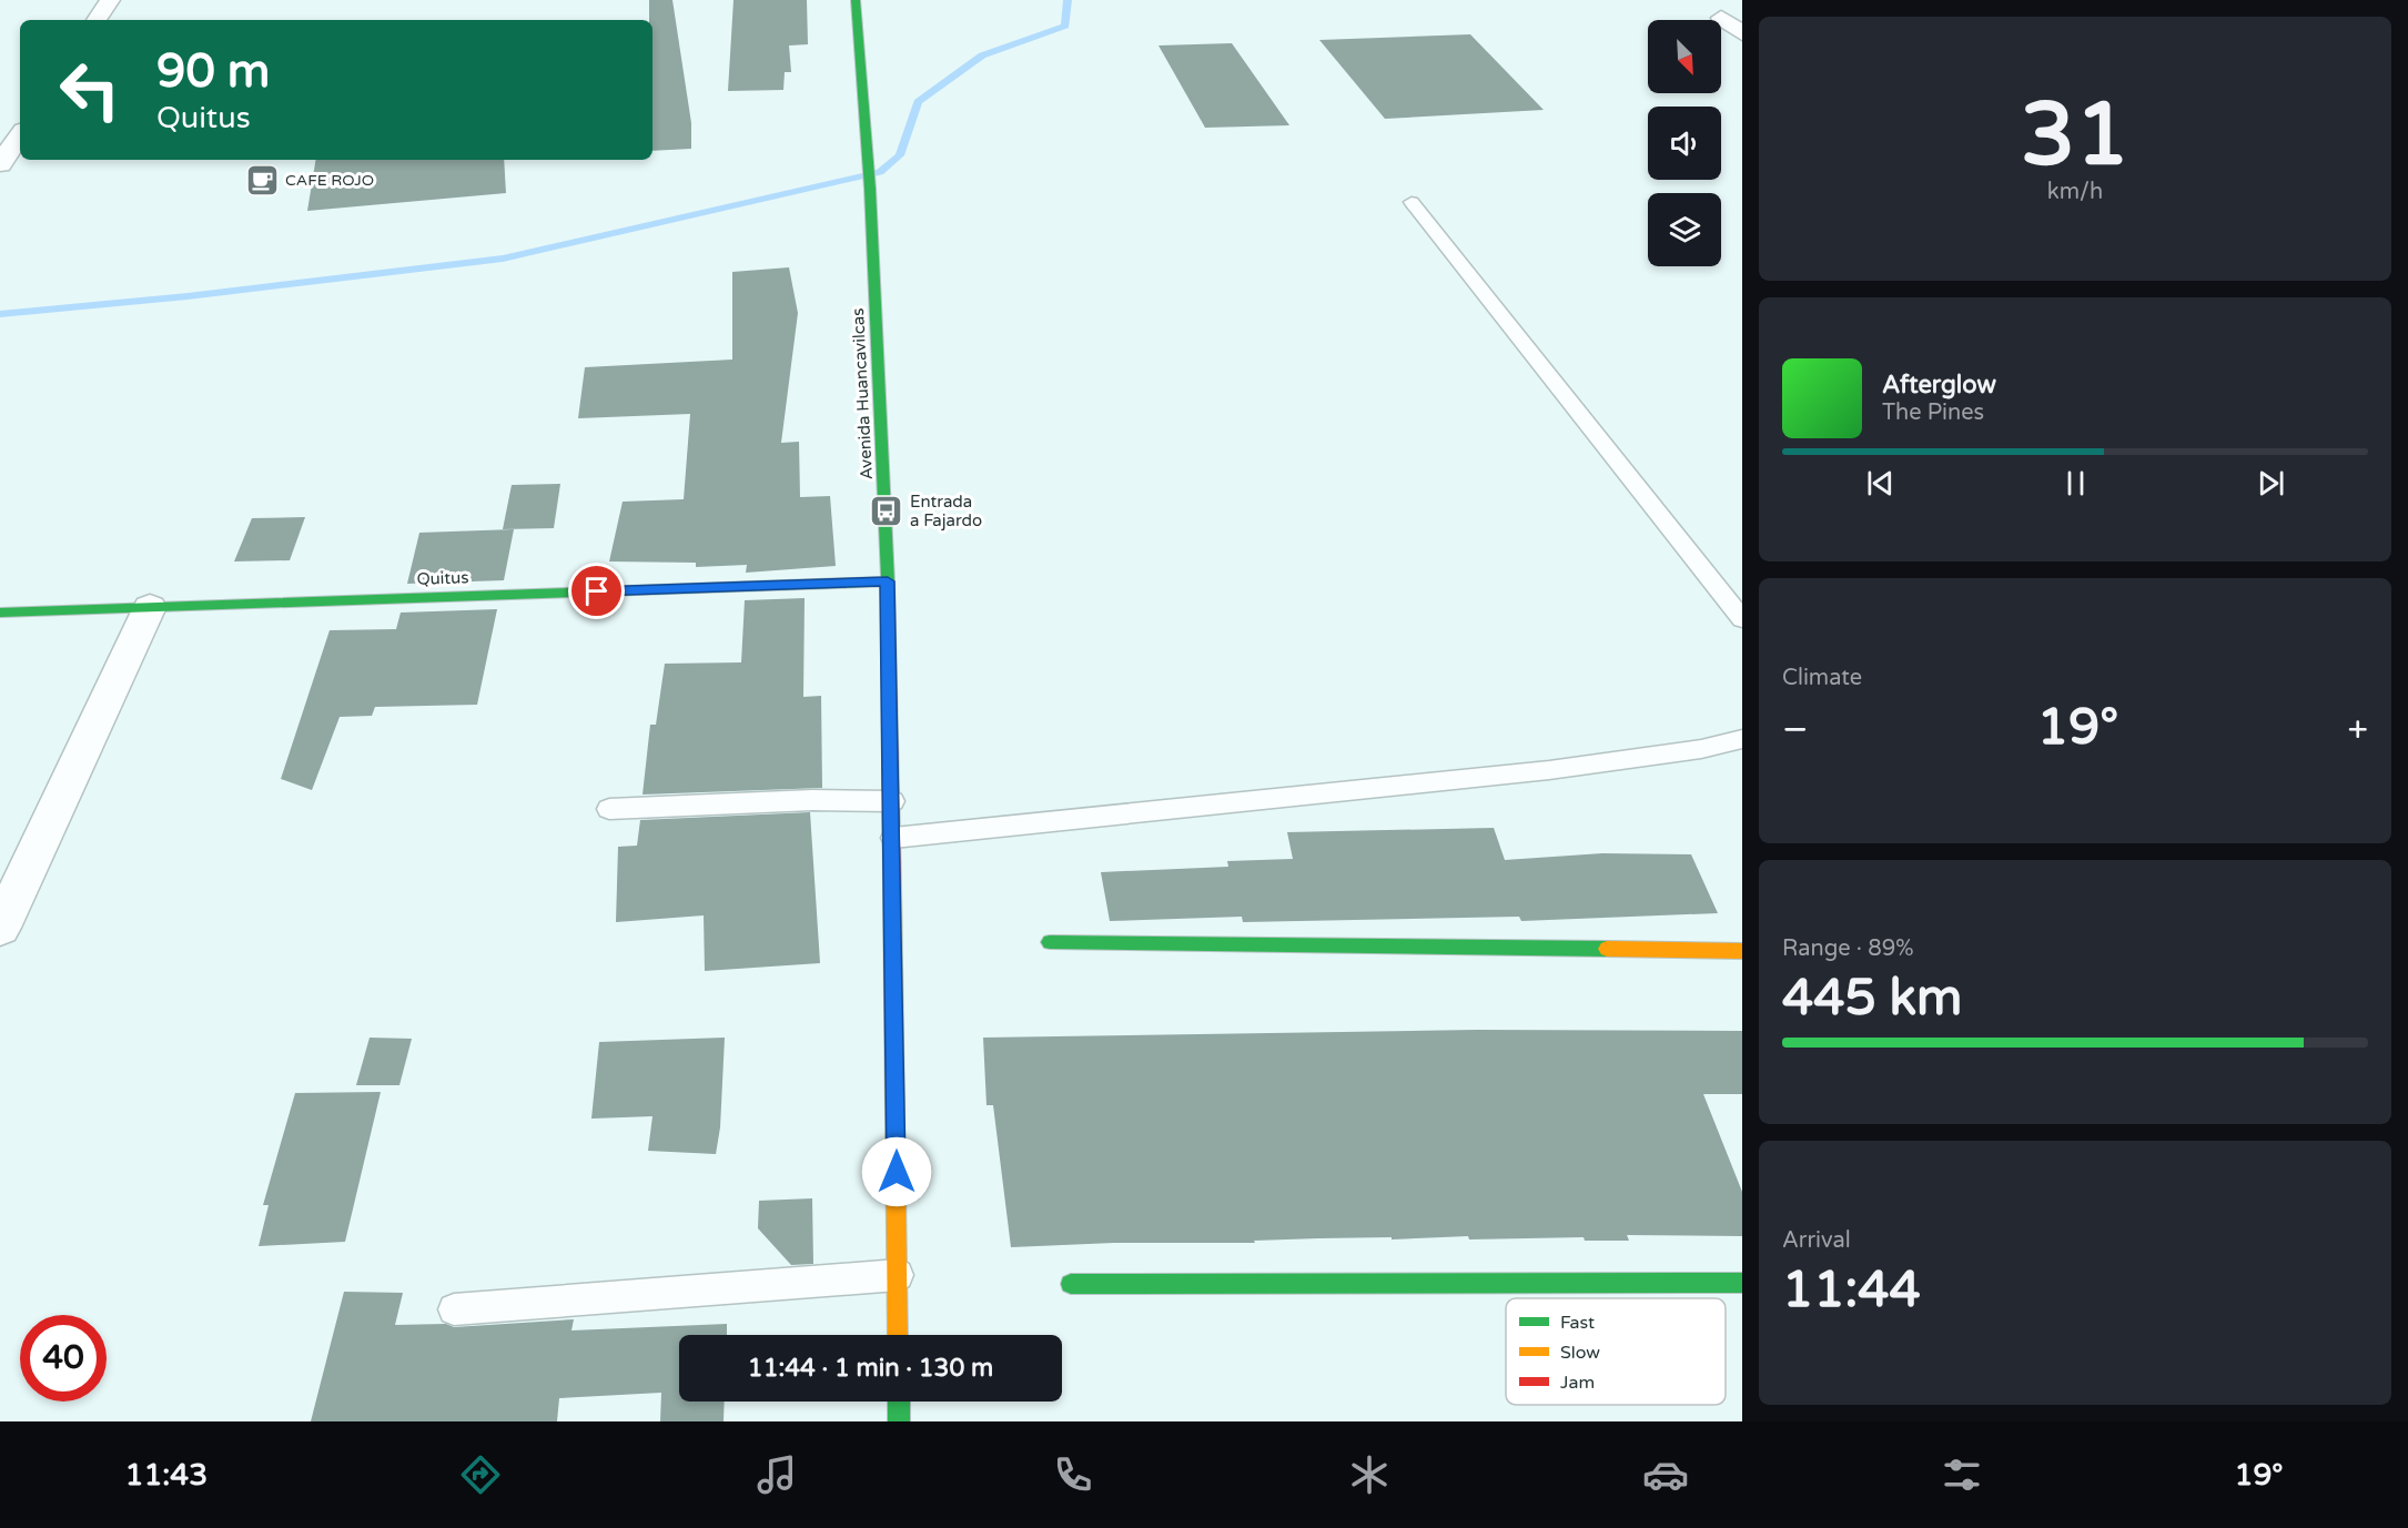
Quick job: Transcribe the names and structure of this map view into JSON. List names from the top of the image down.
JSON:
{
  "streets": {
    "street": ["Avenida Huancavilcas", "Quitus"]
  },
  "crossings": [
    ["Avenida Huancavilcas", "Quitus"]
  ],
  "places": {
    "cafe": ["CAFE ROJO"],
    "bus stop": ["Entrada a Fajardo"]
  },
  "legend": ["Fast", "Slow", "Jam"],
  "north": "bottom right",
  "page": {
    "tile": [
      ["31", "km/h"],
      "Climate",
      ["Range · 89%", "445 km"],
      ["Arrival", "11:44"]
    ],
    "turn": ["90 m", "Quitus"],
    "song": ["Afterglow", "The Pines"],
    "heat": ["−", "19°", "+"],
    "limit": "40",
    "trip": "11:44 · 1 min · 130 m",
    "tabs": ["11:43", "19°"]
  }
}
